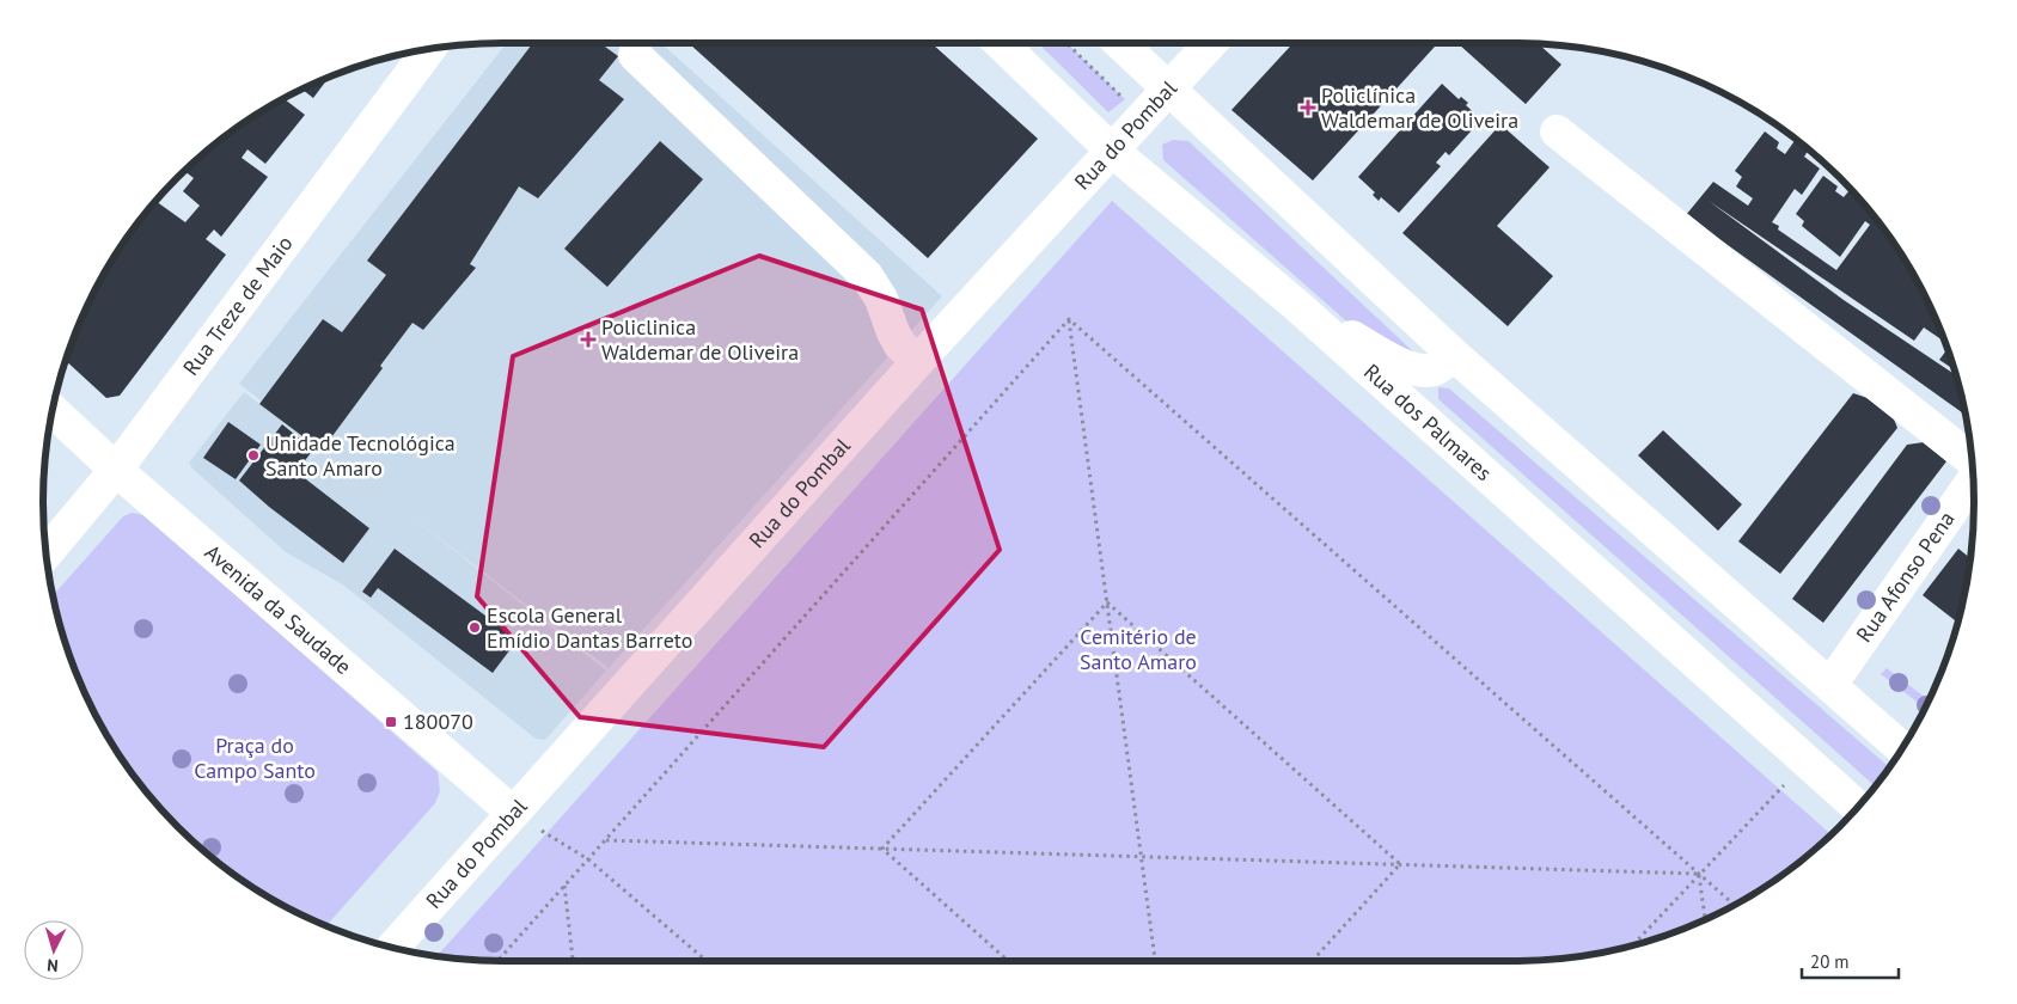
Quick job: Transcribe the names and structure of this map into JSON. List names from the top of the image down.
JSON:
{
  "streets": {
    "street": [
      "Rua do Pombal",
      "Rua Treze de Maio",
      "Rua dos Palmares",
      "Rua Afonso Pena",
      "Avenida da Saudade"
    ]
  },
  "crossings": [
    ["Rua do Pombal", "Rua dos Palmares"],
    ["Rua do Pombal", "Avenida da Saudade"],
    ["Rua Treze de Maio", "Avenida da Saudade"]
  ],
  "parks": ["Cemitério de Santo Amaro", "Praça do Campo Santo"],
  "places": {
    "health": ["Policlínica Waldemar de Oliveira", "Policlinica Waldemar de Oliveira"],
    "other": ["Unidade Tecnológica Santo Amaro", "Escola General Emídio Dantas Barreto"],
    "transit": ["180070"]
  },
  "scale_bar": "20 m",
  "north": "bottom"
}
